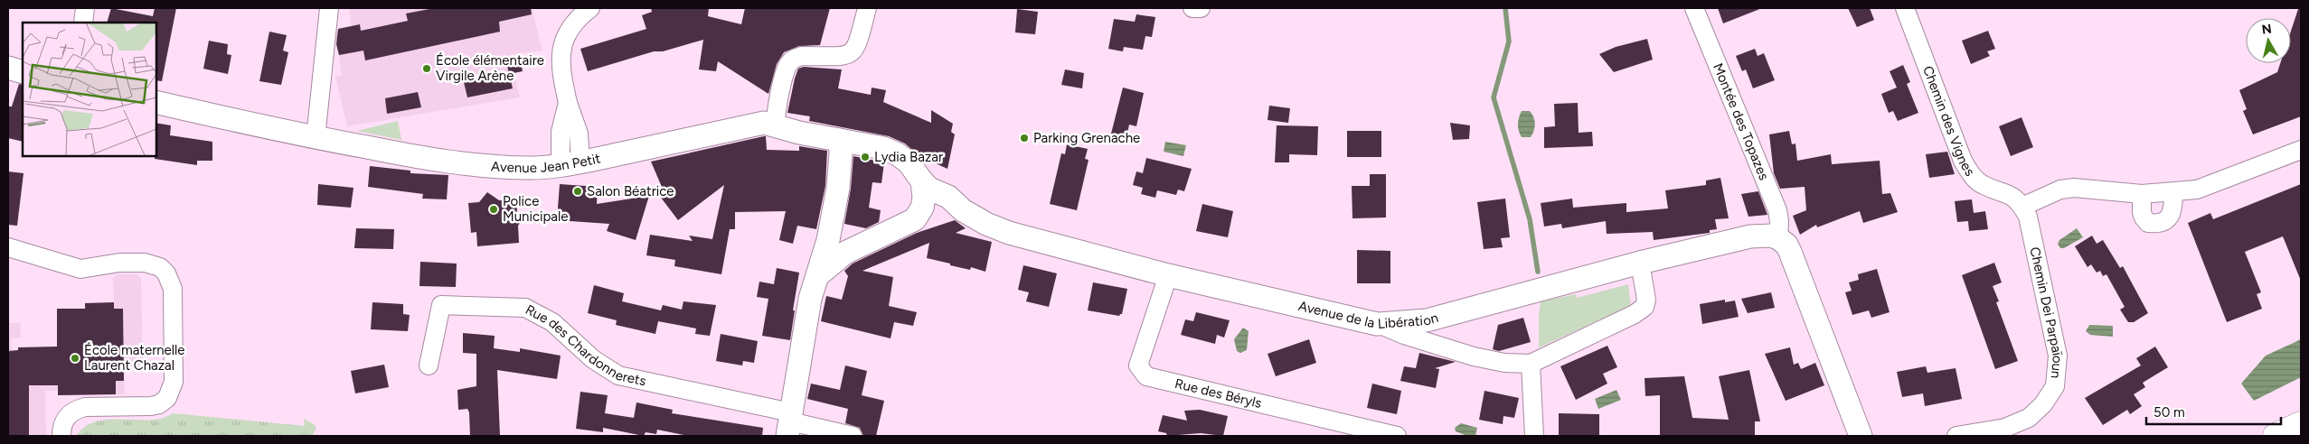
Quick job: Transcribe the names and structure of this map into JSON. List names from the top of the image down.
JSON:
{
  "streets": {
    "street": [
      "Chemin des Vignes",
      "Montée des Topazes",
      "Avenue Jean Petit",
      "Avenue de la Libération",
      "Chemin Dei Parpaïoun",
      "Rue des Chardonnerets",
      "Rue des Béryls"
    ]
  },
  "crossings": [
    ["Chemin des Vignes", "Chemin Dei Parpaïoun"],
    ["Montée des Topazes", "Avenue de la Libération"],
    ["Avenue Jean Petit", "Avenue de la Libération"],
    ["Avenue de la Libération", "Rue des Béryls"]
  ],
  "places": [
    "École élémentaire Virgile Arène",
    "Parking Grenache",
    "Lydia Bazar",
    "Salon Béatrice",
    "Police Municipale",
    "École maternelle Laurent Chazal"
  ],
  "scale_bar": "50 m",
  "north": "top"
}
